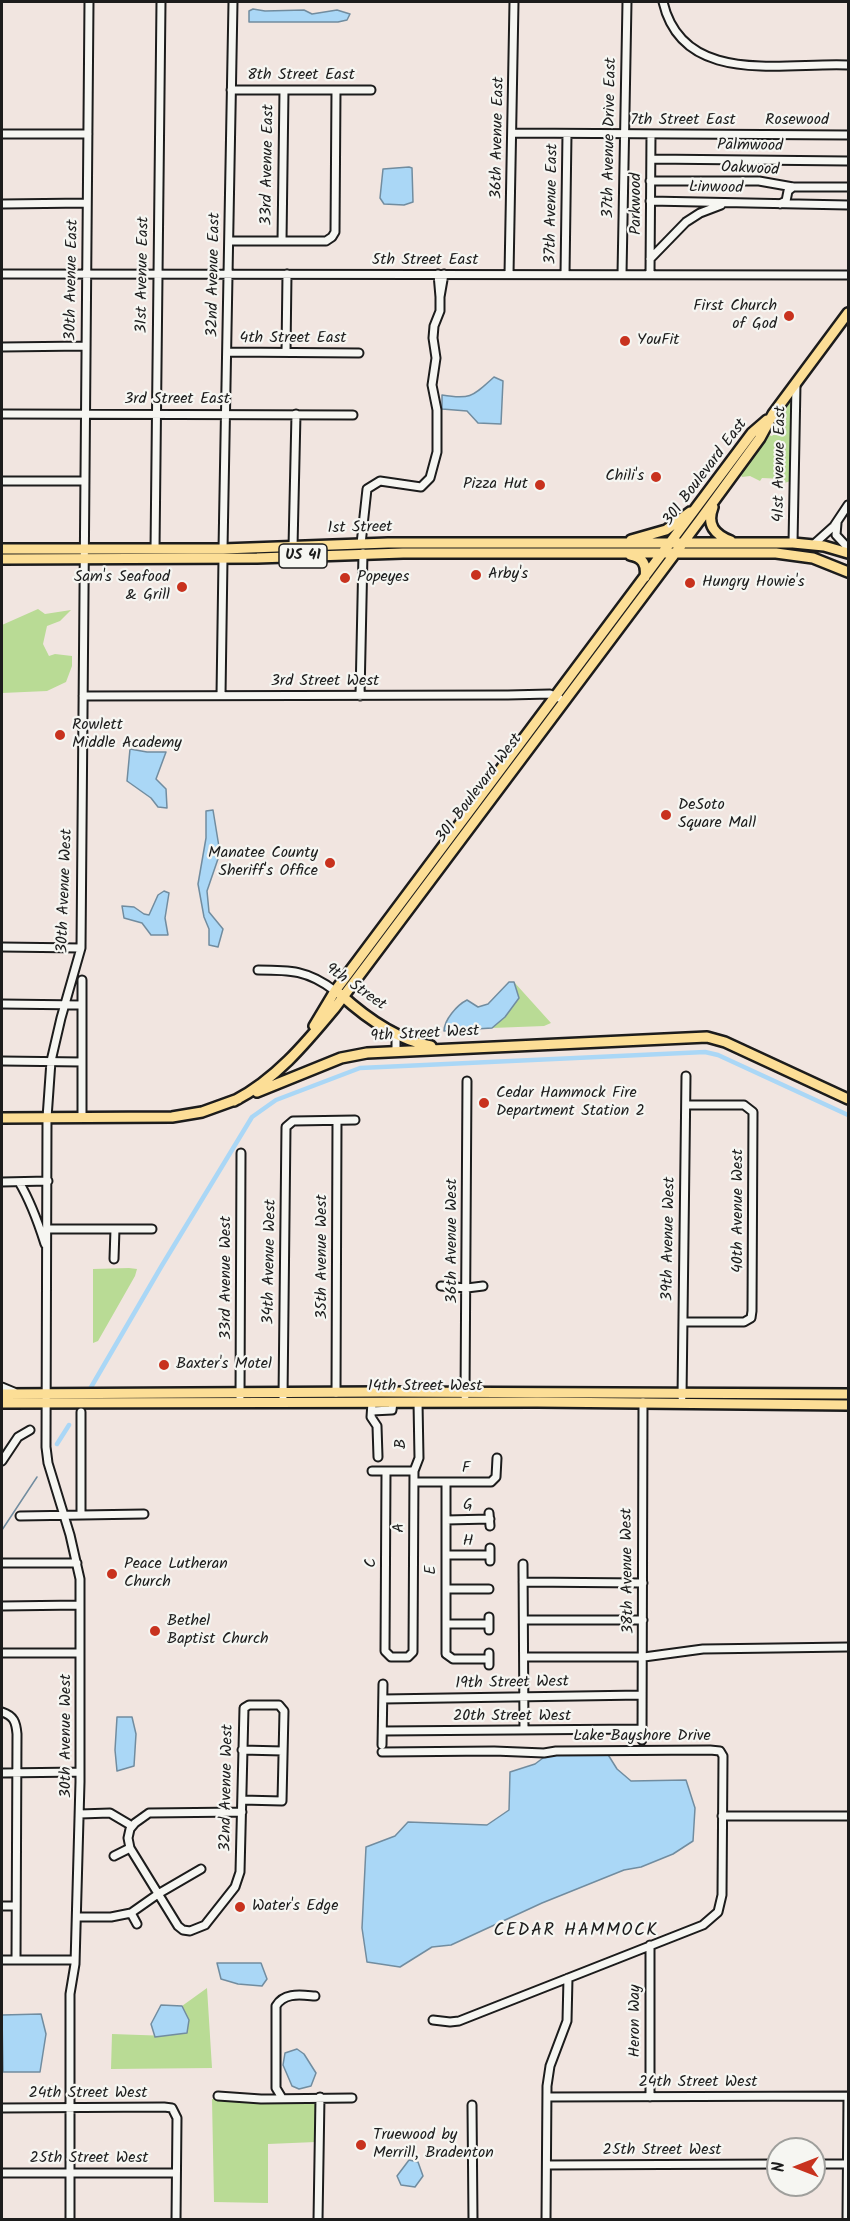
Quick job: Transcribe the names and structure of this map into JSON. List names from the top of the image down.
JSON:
{
  "streets": {
    "main road": [
      "301 Boulevard East",
      "1st Street",
      "US 41",
      "301 Boulevard West",
      "9th Street",
      "9th Street West",
      "14th Street West"
    ],
    "street": [
      "8th Street East",
      "7th Street East",
      "Rosewood",
      "36th Avenue East",
      "37th Avenue Drive East",
      "Palmwood",
      "33rd Avenue East",
      "Oakwood",
      "Linwood",
      "37th Avenue East",
      "Parkwood",
      "5th Street East",
      "31st Avenue East",
      "32nd Avenue East",
      "30th Avenue East",
      "4th Street East",
      "3rd Street East",
      "41st Avenue East",
      "3rd Street West",
      "30th Avenue West",
      "40th Avenue West",
      "39th Avenue West",
      "36th Avenue West",
      "35th Avenue West",
      "34th Avenue West",
      "33rd Avenue West",
      "F",
      "G",
      "A",
      "H",
      "C",
      "E",
      "38th Avenue West",
      "19th Street West",
      "20th Street West",
      "Lake Bayshore Drive",
      "32nd Avenue West",
      "Heron Way",
      "24th Street West",
      "25th Street West"
    ]
  },
  "crossings": [
    ["8th Street East", "33rd Avenue East"],
    ["8th Street East", "32nd Avenue East"],
    ["7th Street East", "Rosewood"],
    ["7th Street East", "36th Avenue East"],
    ["7th Street East", "37th Avenue Drive East"],
    ["7th Street East", "37th Avenue East"],
    ["7th Street East", "Parkwood"],
    ["36th Avenue East", "5th Street East"],
    ["37th Avenue Drive East", "5th Street East"],
    ["Palmwood", "Parkwood"],
    ["Oakwood", "Parkwood"],
    ["Linwood", "Parkwood"],
    ["37th Avenue East", "5th Street East"],
    ["Parkwood", "5th Street East"],
    ["5th Street East", "31st Avenue East"],
    ["5th Street East", "32nd Avenue East"],
    ["5th Street East", "30th Avenue East"],
    ["31st Avenue East", "3rd Street East"],
    ["31st Avenue East", "1st Street"],
    ["32nd Avenue East", "4th Street East"],
    ["32nd Avenue East", "3rd Street East"],
    ["32nd Avenue East", "1st Street"],
    ["30th Avenue East", "3rd Street East"],
    ["30th Avenue East", "1st Street"],
    ["30th Avenue East", "30th Avenue West"],
    ["41st Avenue East", "301 Boulevard East"],
    ["41st Avenue East", "US 41"],
    ["301 Boulevard East", "1st Street"],
    ["301 Boulevard East", "US 41"],
    ["301 Boulevard East", "301 Boulevard West"],
    ["1st Street", "US 41"],
    ["1st Street", "301 Boulevard West"],
    ["1st Street", "30th Avenue West"],
    ["US 41", "301 Boulevard West"],
    ["3rd Street West", "301 Boulevard West"],
    ["3rd Street West", "30th Avenue West"],
    ["301 Boulevard West", "9th Street"],
    ["301 Boulevard West", "9th Street West"],
    ["30th Avenue West", "9th Street West"],
    ["30th Avenue West", "14th Street West"],
    ["30th Avenue West", "24th Street West"],
    ["30th Avenue West", "25th Street West"],
    ["9th Street", "9th Street West"],
    ["40th Avenue West", "39th Avenue West"],
    ["39th Avenue West", "14th Street West"],
    ["36th Avenue West", "14th Street West"],
    ["35th Avenue West", "34th Avenue West"],
    ["35th Avenue West", "14th Street West"],
    ["34th Avenue West", "14th Street West"],
    ["33rd Avenue West", "14th Street West"],
    ["14th Street West", "A"],
    ["14th Street West", "38th Avenue West"],
    ["F", "A"],
    ["F", "E"],
    ["G", "E"],
    ["A", "C"],
    ["H", "E"],
    ["38th Avenue West", "19th Street West"],
    ["38th Avenue West", "20th Street West"],
    ["20th Street West", "Lake Bayshore Drive"],
    ["Lake Bayshore Drive", "Heron Way"],
    ["Heron Way", "24th Street West"],
    ["24th Street West", "25th Street West"]
  ],
  "districts": ["CEDAR HAMMOCK"],
  "places": [
    "First Church of God",
    "YouFit",
    "Chili's",
    "Pizza Hut",
    "Arby's",
    "Popeyes",
    "Hungry Howie's",
    "Sam's Seafood & Grill",
    "Rowlett Middle Academy",
    "DeSoto Square Mall",
    "Manatee County Sheriff's Office",
    "Cedar Hammock Fire Department Station 2",
    "Baxter's Motel",
    "Peace Lutheran Church",
    "Bethel Baptist Church",
    "Water's Edge",
    "Truewood by Merrill, Bradenton"
  ],
  "north": "left"
}
